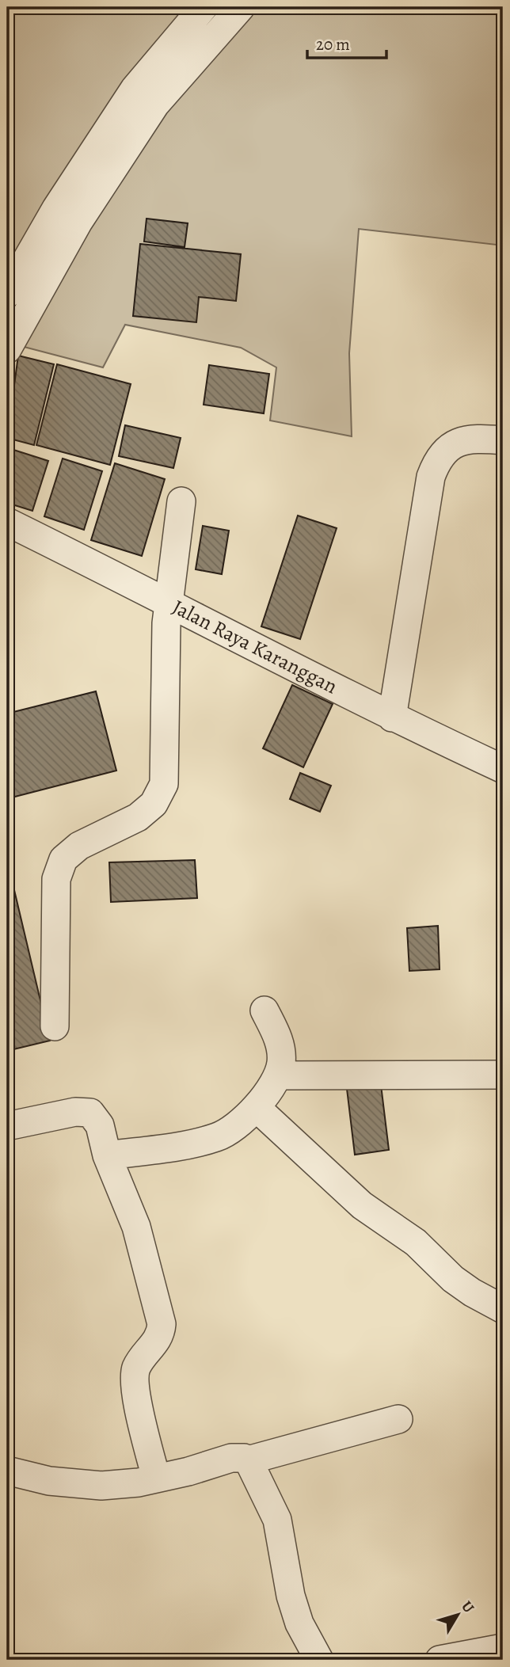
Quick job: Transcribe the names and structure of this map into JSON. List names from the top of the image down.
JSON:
{
  "streets": {
    "street": ["Jalan Raya Karanggan"]
  },
  "scale_bar": "20 m",
  "north": "top right"
}
